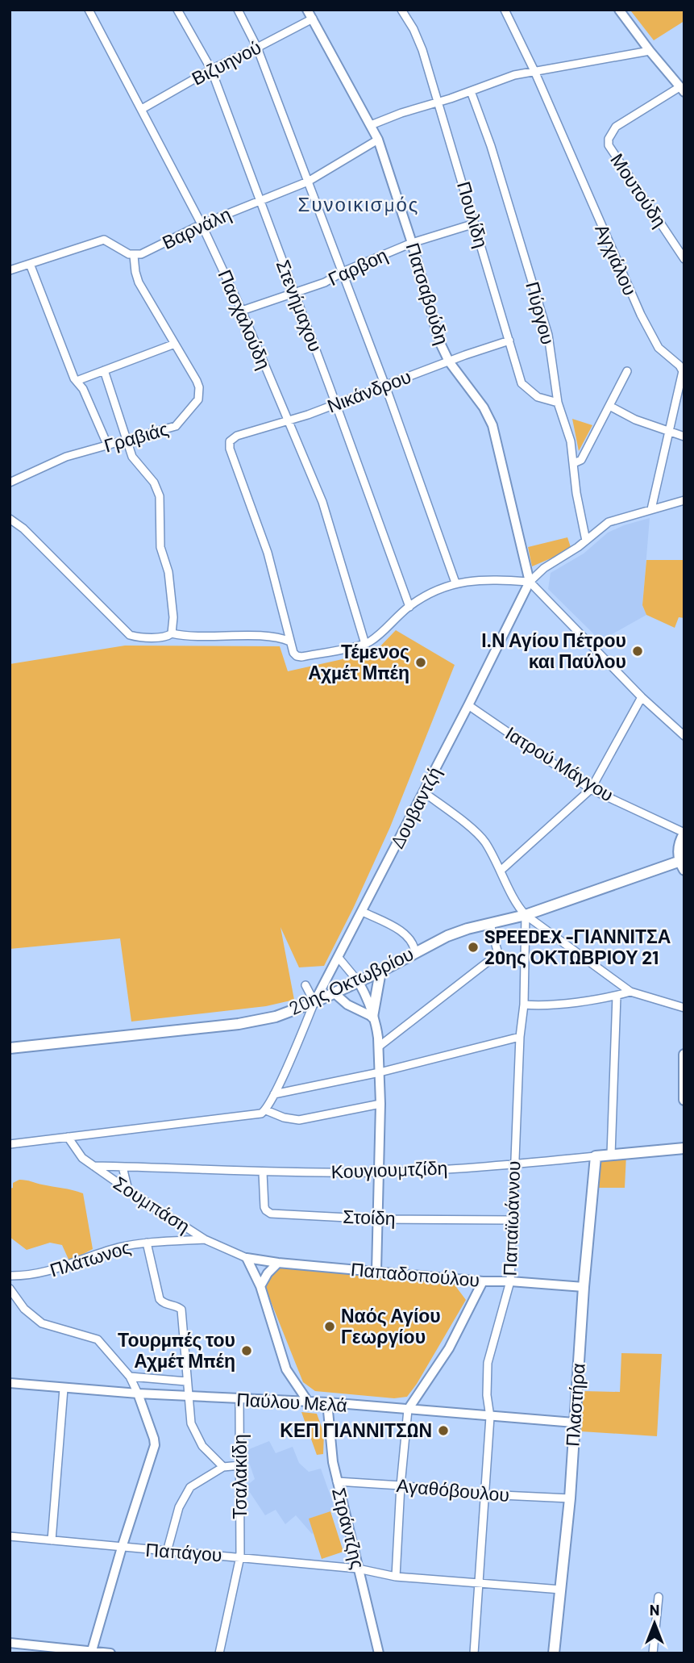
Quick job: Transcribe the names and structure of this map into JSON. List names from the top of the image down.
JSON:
{
  "streets": {
    "main road": ["20ης Οκτωβρίου", "Κουγιουμτζίδη", "Πλαστήρα"],
    "street": [
      "Βιζυηνού",
      "Μουτούδη",
      "Πουλίδη",
      "Βαρνάλη",
      "Αγχιάλου",
      "Γαρβοη",
      "Πατσαβούδη",
      "Στενήμαχου",
      "Πύργου",
      "Πασχαλούδη",
      "Νικάνδρου",
      "Γραβιάς",
      "Ιατρού Μάγγου",
      "Δουβαντζή",
      "Σουμπάση",
      "Στοίδη",
      "Παπαϊωάννου",
      "Πλάτωνος",
      "Παπαδοπούλου",
      "Παύλου Μελά",
      "Τσαλακίδη",
      "Αγαθόβουλου",
      "Στράντζης",
      "Παπάγου"
    ]
  },
  "crossings": [
    ["Βιζυηνού", "Πατσαβούδη"],
    ["Βιζυηνού", "Στενήμαχου"],
    ["Βιζυηνού", "Πασχαλούδη"],
    ["Πουλίδη", "Γαρβοη"],
    ["Πουλίδη", "Πύργου"],
    ["Πουλίδη", "Νικάνδρου"],
    ["Βαρνάλη", "Πατσαβούδη"],
    ["Βαρνάλη", "Στενήμαχου"],
    ["Βαρνάλη", "Πασχαλούδη"],
    ["Βαρνάλη", "Γραβιάς"],
    ["Γαρβοη", "Πατσαβούδη"],
    ["Γαρβοη", "Στενήμαχου"],
    ["Γαρβοη", "Πασχαλούδη"],
    ["Πατσαβούδη", "Νικάνδρου"],
    ["Πατσαβούδη", "Δουβαντζή"],
    ["Στενήμαχου", "Νικάνδρου"],
    ["Πασχαλούδη", "Νικάνδρου"],
    ["Ιατρού Μάγγου", "Δουβαντζή"],
    ["Δουβαντζή", "20ης Οκτωβρίου"],
    ["20ης Οκτωβρίου", "Παπαϊωάννου"],
    ["Κουγιουμτζίδη", "Σουμπάση"],
    ["Κουγιουμτζίδη", "Στοίδη"],
    ["Κουγιουμτζίδη", "Παπαϊωάννου"],
    ["Κουγιουμτζίδη", "Πλαστήρα"],
    ["Σουμπάση", "Πλάτωνος"],
    ["Σουμπάση", "Παπαδοπούλου"],
    ["Στοίδη", "Παπαϊωάννου"],
    ["Παπαϊωάννου", "Παπαδοπούλου"],
    ["Παπαϊωάννου", "Παύλου Μελά"],
    ["Παπαϊωάννου", "Αγαθόβουλου"],
    ["Παπαϊωάννου", "Παπάγου"],
    ["Παπαδοπούλου", "Πλαστήρα"],
    ["Παύλου Μελά", "Πλαστήρα"],
    ["Παύλου Μελά", "Τσαλακίδη"],
    ["Παύλου Μελά", "Στράντζης"],
    ["Πλαστήρα", "Αγαθόβουλου"],
    ["Πλαστήρα", "Παπάγου"],
    ["Τσαλακίδη", "Παπάγου"],
    ["Αγαθόβουλου", "Στράντζης"],
    ["Στράντζης", "Παπάγου"]
  ],
  "districts": ["Συνοικισμός"],
  "places": [
    "Ι.Ν Αγίου Πέτρου και Παύλου",
    "Τέμενος Αχμέτ Μπέη",
    "SPEEDEX -ΓΙΑΝΝΙΤΣΑ 20ης ΟΚΤΩΒΡΙΟΥ 21",
    "Ναός Αγίου Γεωργίου",
    "Τουρμπές του Αχμέτ Μπέη",
    "ΚΕΠ ΓΙΑΝΝΙΤΣΩΝ"
  ],
  "north": "top"
}
